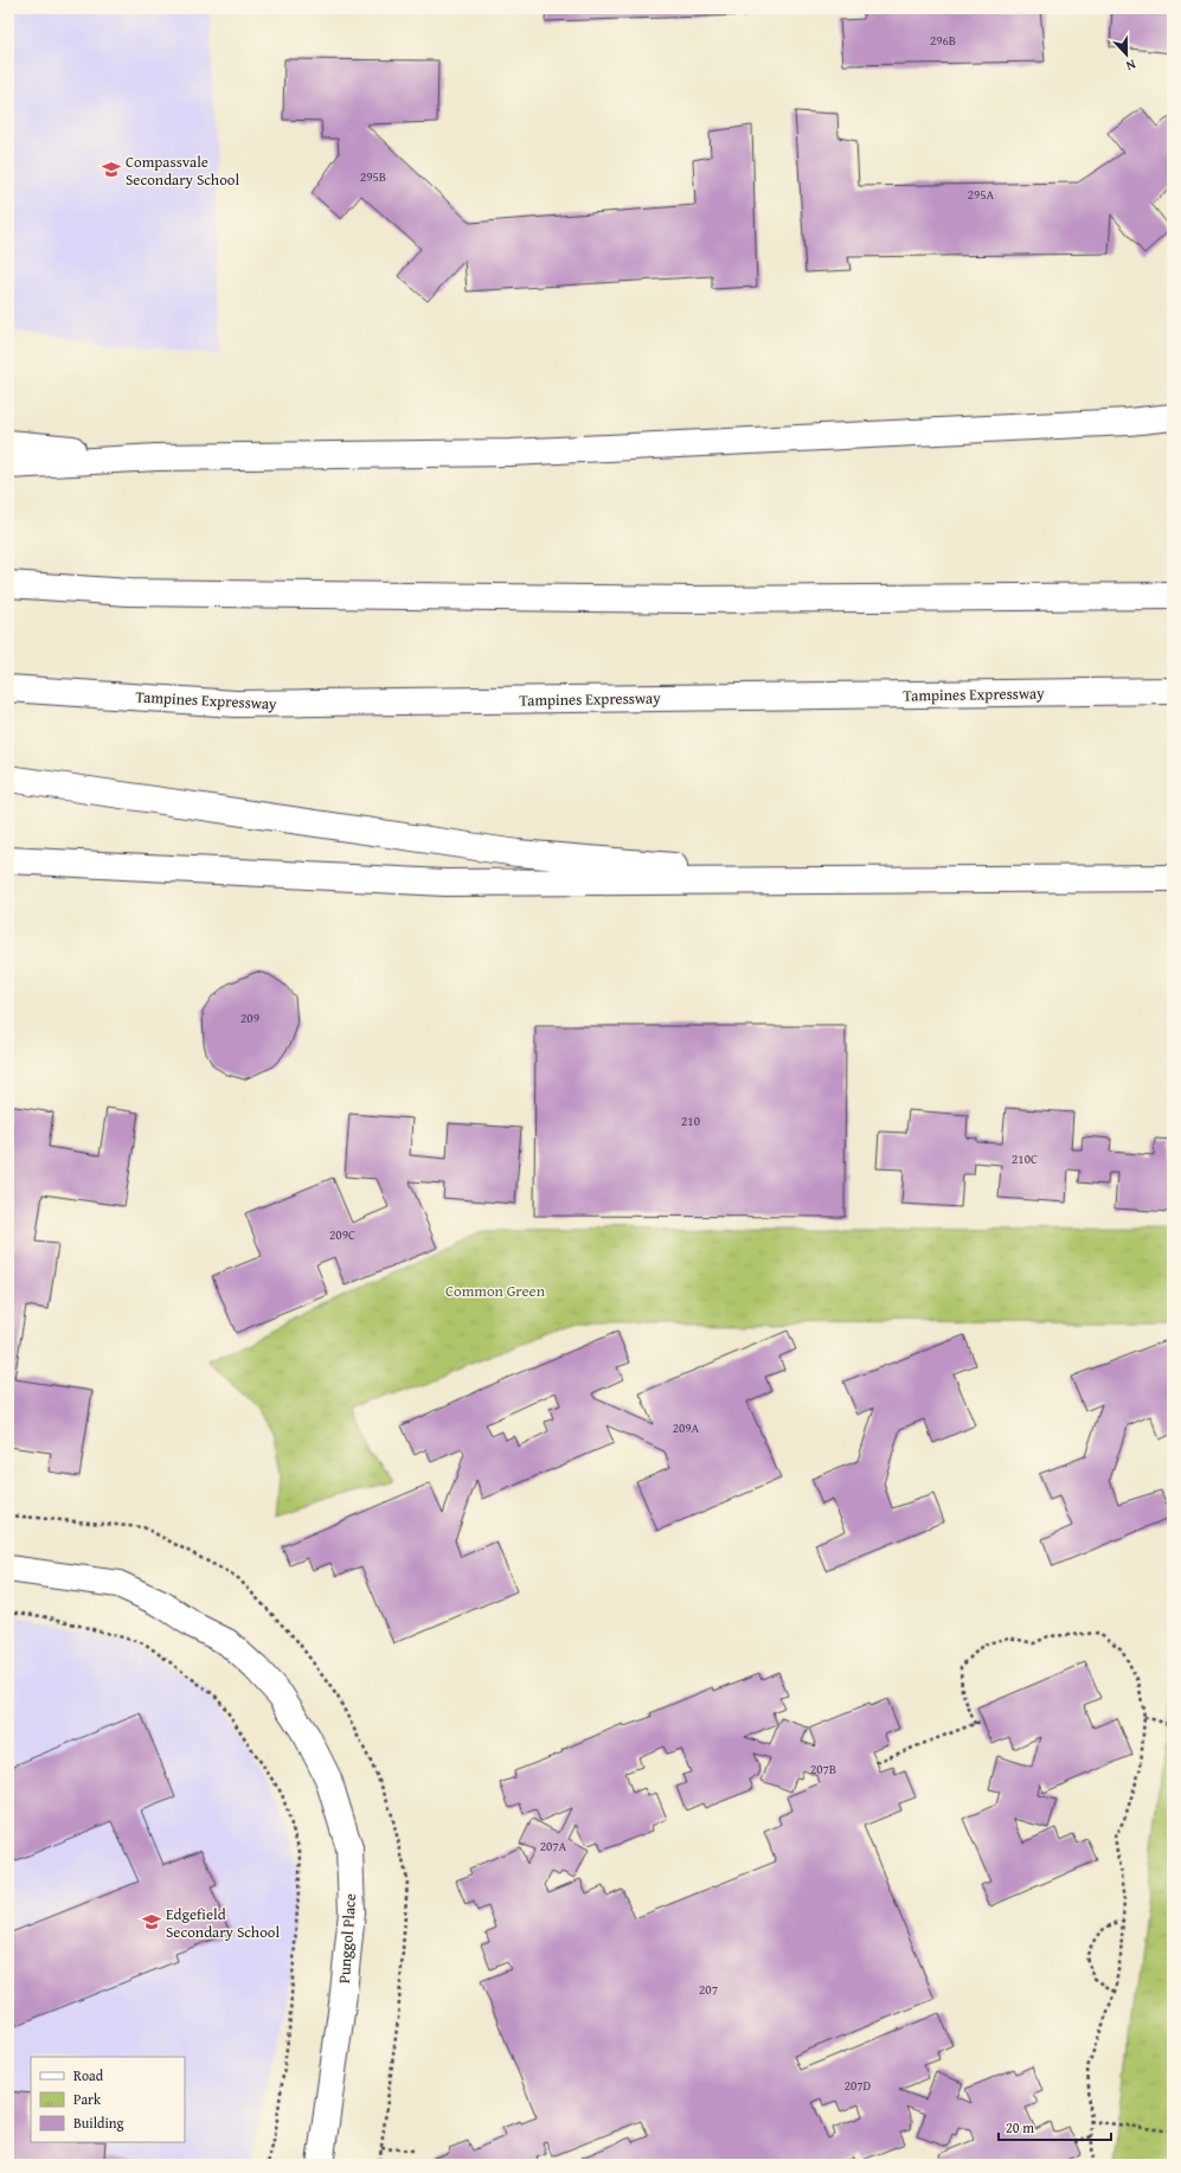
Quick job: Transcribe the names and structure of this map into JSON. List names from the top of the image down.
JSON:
{
  "streets": {
    "main road": ["Tampines Expressway", "Punggol Place"]
  },
  "parks": ["Common Green"],
  "places": {
    "school or university": ["Compassvale Secondary School", "Edgefield Secondary School"]
  },
  "house_numbers": [
    "296B",
    "295B",
    "295A",
    "209",
    "210",
    "210C",
    "209C",
    "209A",
    "207B",
    "207A",
    "207",
    "207D"
  ],
  "legend": ["Road", "Park", "Building"],
  "scale_bar": "20 m",
  "north": "bottom"
}
